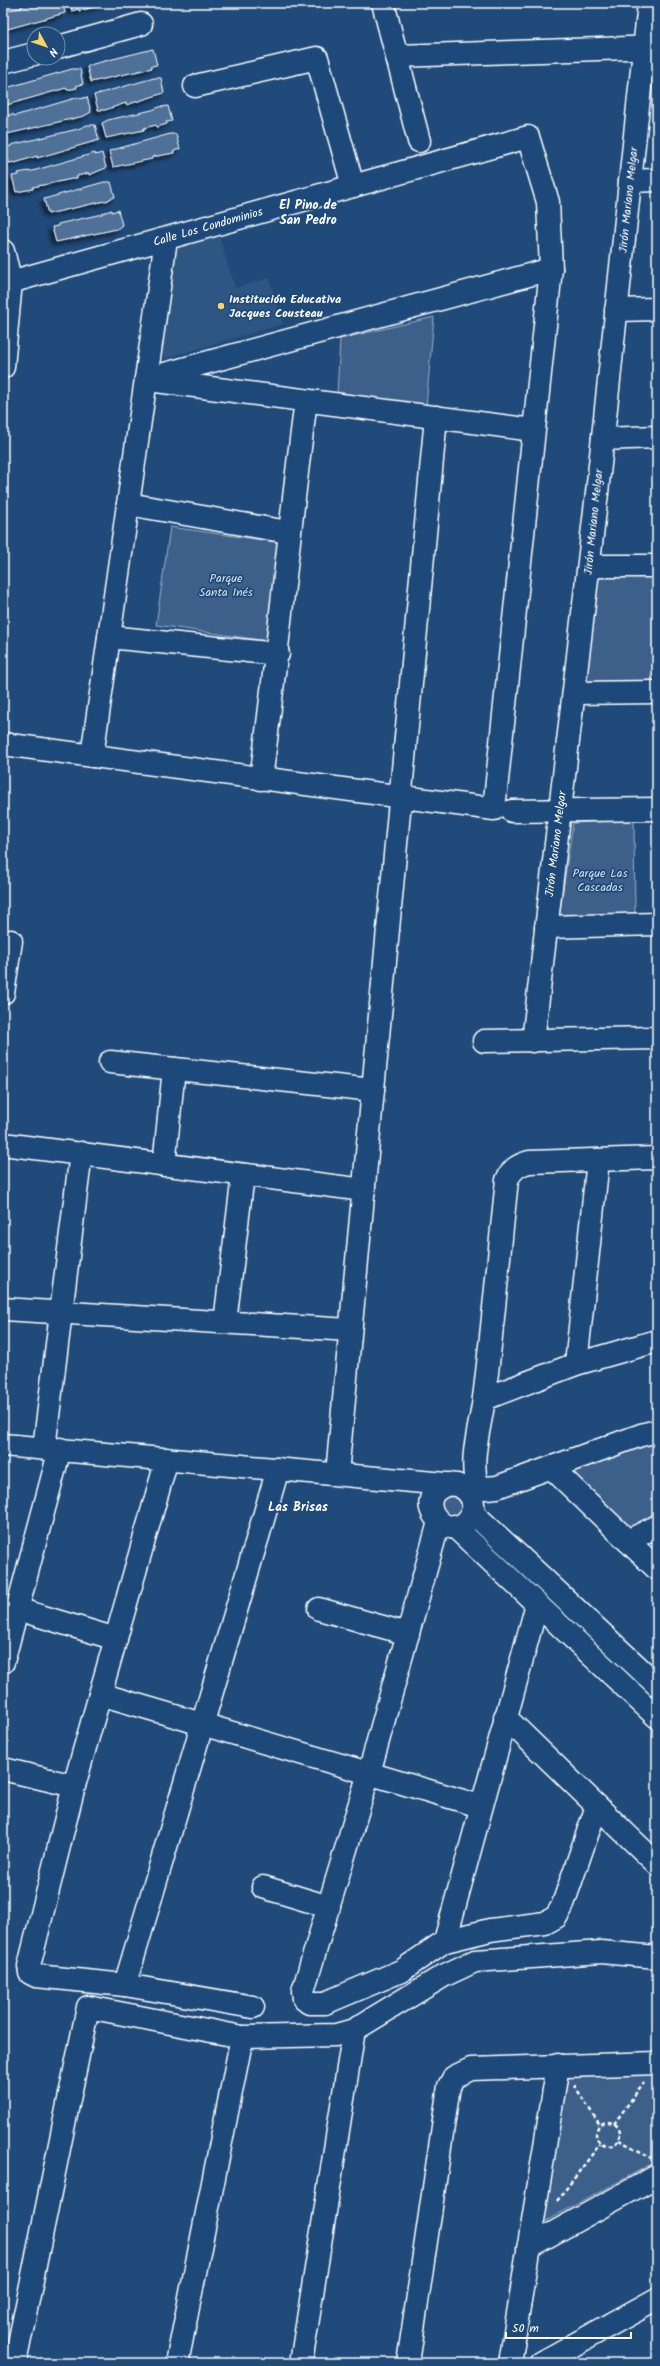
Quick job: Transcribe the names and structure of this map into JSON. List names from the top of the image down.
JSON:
{
  "streets": {
    "street": ["Jirón Mariano Melgar", "Calle Los Condominios"]
  },
  "districts": ["El Pino de San Pedro", "Las Brisas"],
  "parks": ["Parque Santa Inés", "Parque Las Cascadas"],
  "places": ["Institución Educativa Jacques Cousteau"],
  "scale_bar": "50 m",
  "north": "bottom right"
}
